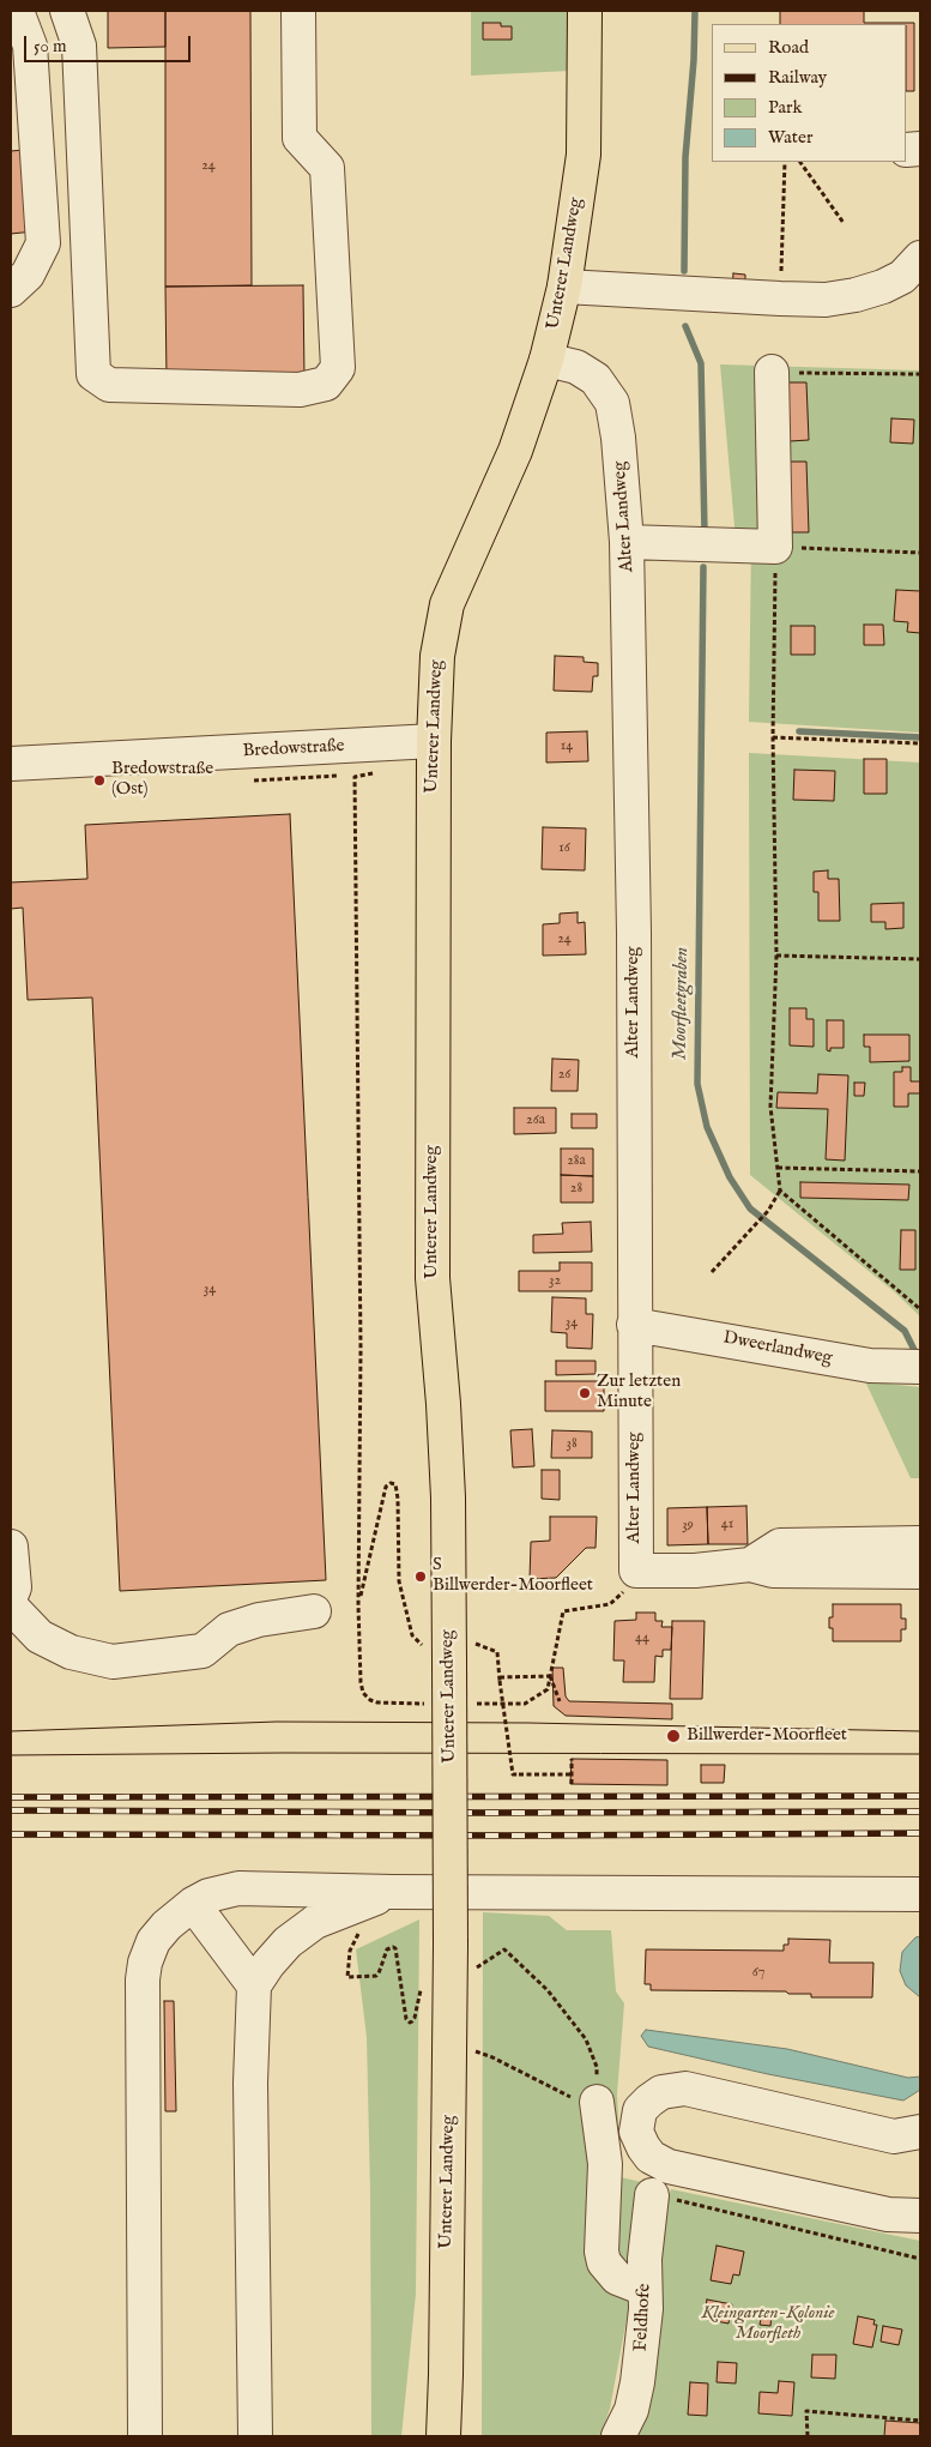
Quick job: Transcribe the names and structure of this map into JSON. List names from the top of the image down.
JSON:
{
  "streets": {
    "main road": ["Unterer Landweg"],
    "street": [
      "Alter Landweg",
      "Bredowstraße",
      "Dweerlandweg",
      "Feldhofe"
    ]
  },
  "crossings": [
    ["Unterer Landweg", "Alter Landweg"],
    ["Unterer Landweg", "Bredowstraße"],
    ["Alter Landweg", "Dweerlandweg"]
  ],
  "water": ["Moorfleetgraben"],
  "parks": ["Kleingarten-Kolonie Moorfleth"],
  "places": [
    "Bredowstraße (Ost)",
    "Zur letzten Minute",
    "S Billwerder-Moorfleet",
    "Billwerder-Moorfleet"
  ],
  "house_numbers": [
    "24",
    "14",
    "16",
    "24",
    "26",
    "26a",
    "28a",
    "28",
    "32",
    "34",
    "34",
    "38",
    "41",
    "39",
    "44",
    "67"
  ],
  "legend": [
    "Road",
    "Railway",
    "Park",
    "Water"
  ],
  "scale_bar": "50 m"
}
